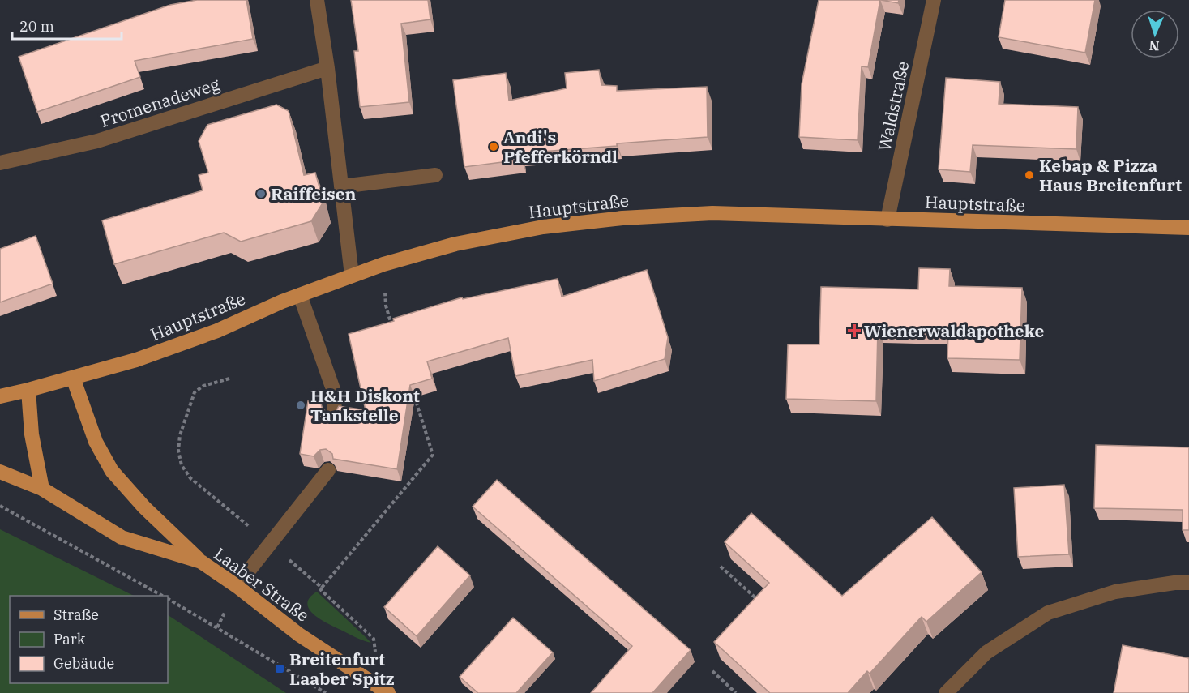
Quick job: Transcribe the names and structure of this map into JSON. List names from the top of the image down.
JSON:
{
  "streets": {
    "main road": ["Hauptstraße", "Laaber Straße"],
    "street": ["Promenadeweg", "Waldstraße"]
  },
  "crossings": [
    ["Waldstraße", "Hauptstraße"]
  ],
  "places": {
    "other": [
      "Andi's Pfefferkörndl",
      "Kebap & Pizza Haus Breitenfurt",
      "Raiffeisen",
      "H&H Diskont Tankstelle"
    ],
    "health": ["Wienerwaldapotheke"],
    "transit": ["Breitenfurt Laaber Spitz"]
  },
  "legend": ["Straße", "Park", "Gebäude"],
  "scale_bar": "20 m",
  "north": "bottom"
}
